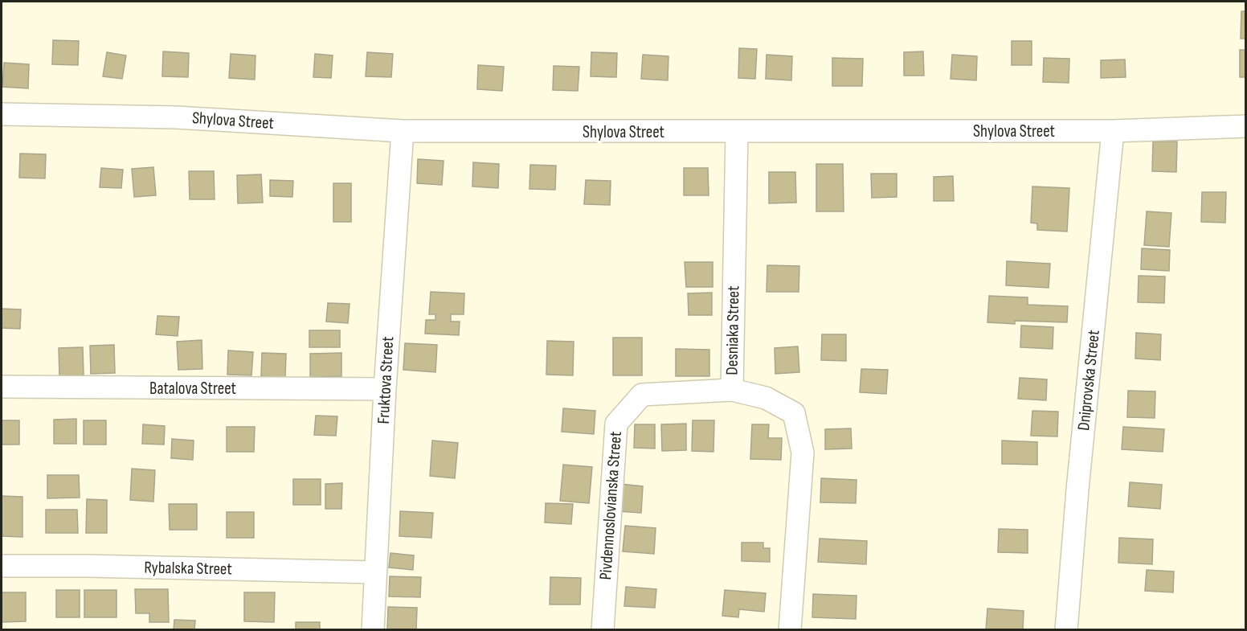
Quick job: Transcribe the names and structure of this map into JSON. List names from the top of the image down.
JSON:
{
  "streets": {
    "street": [
      "Shylova Street",
      "Desniaka Street",
      "Fruktova Street",
      "Dniprovska Street",
      "Batalova Street",
      "Pivdennoslovianska Street",
      "Rybalska Street"
    ]
  },
  "crossings": [
    ["Shylova Street", "Desniaka Street"],
    ["Shylova Street", "Fruktova Street"],
    ["Shylova Street", "Dniprovska Street"],
    ["Desniaka Street", "Pivdennoslovianska Street"],
    ["Fruktova Street", "Batalova Street"],
    ["Fruktova Street", "Rybalska Street"]
  ]
}
